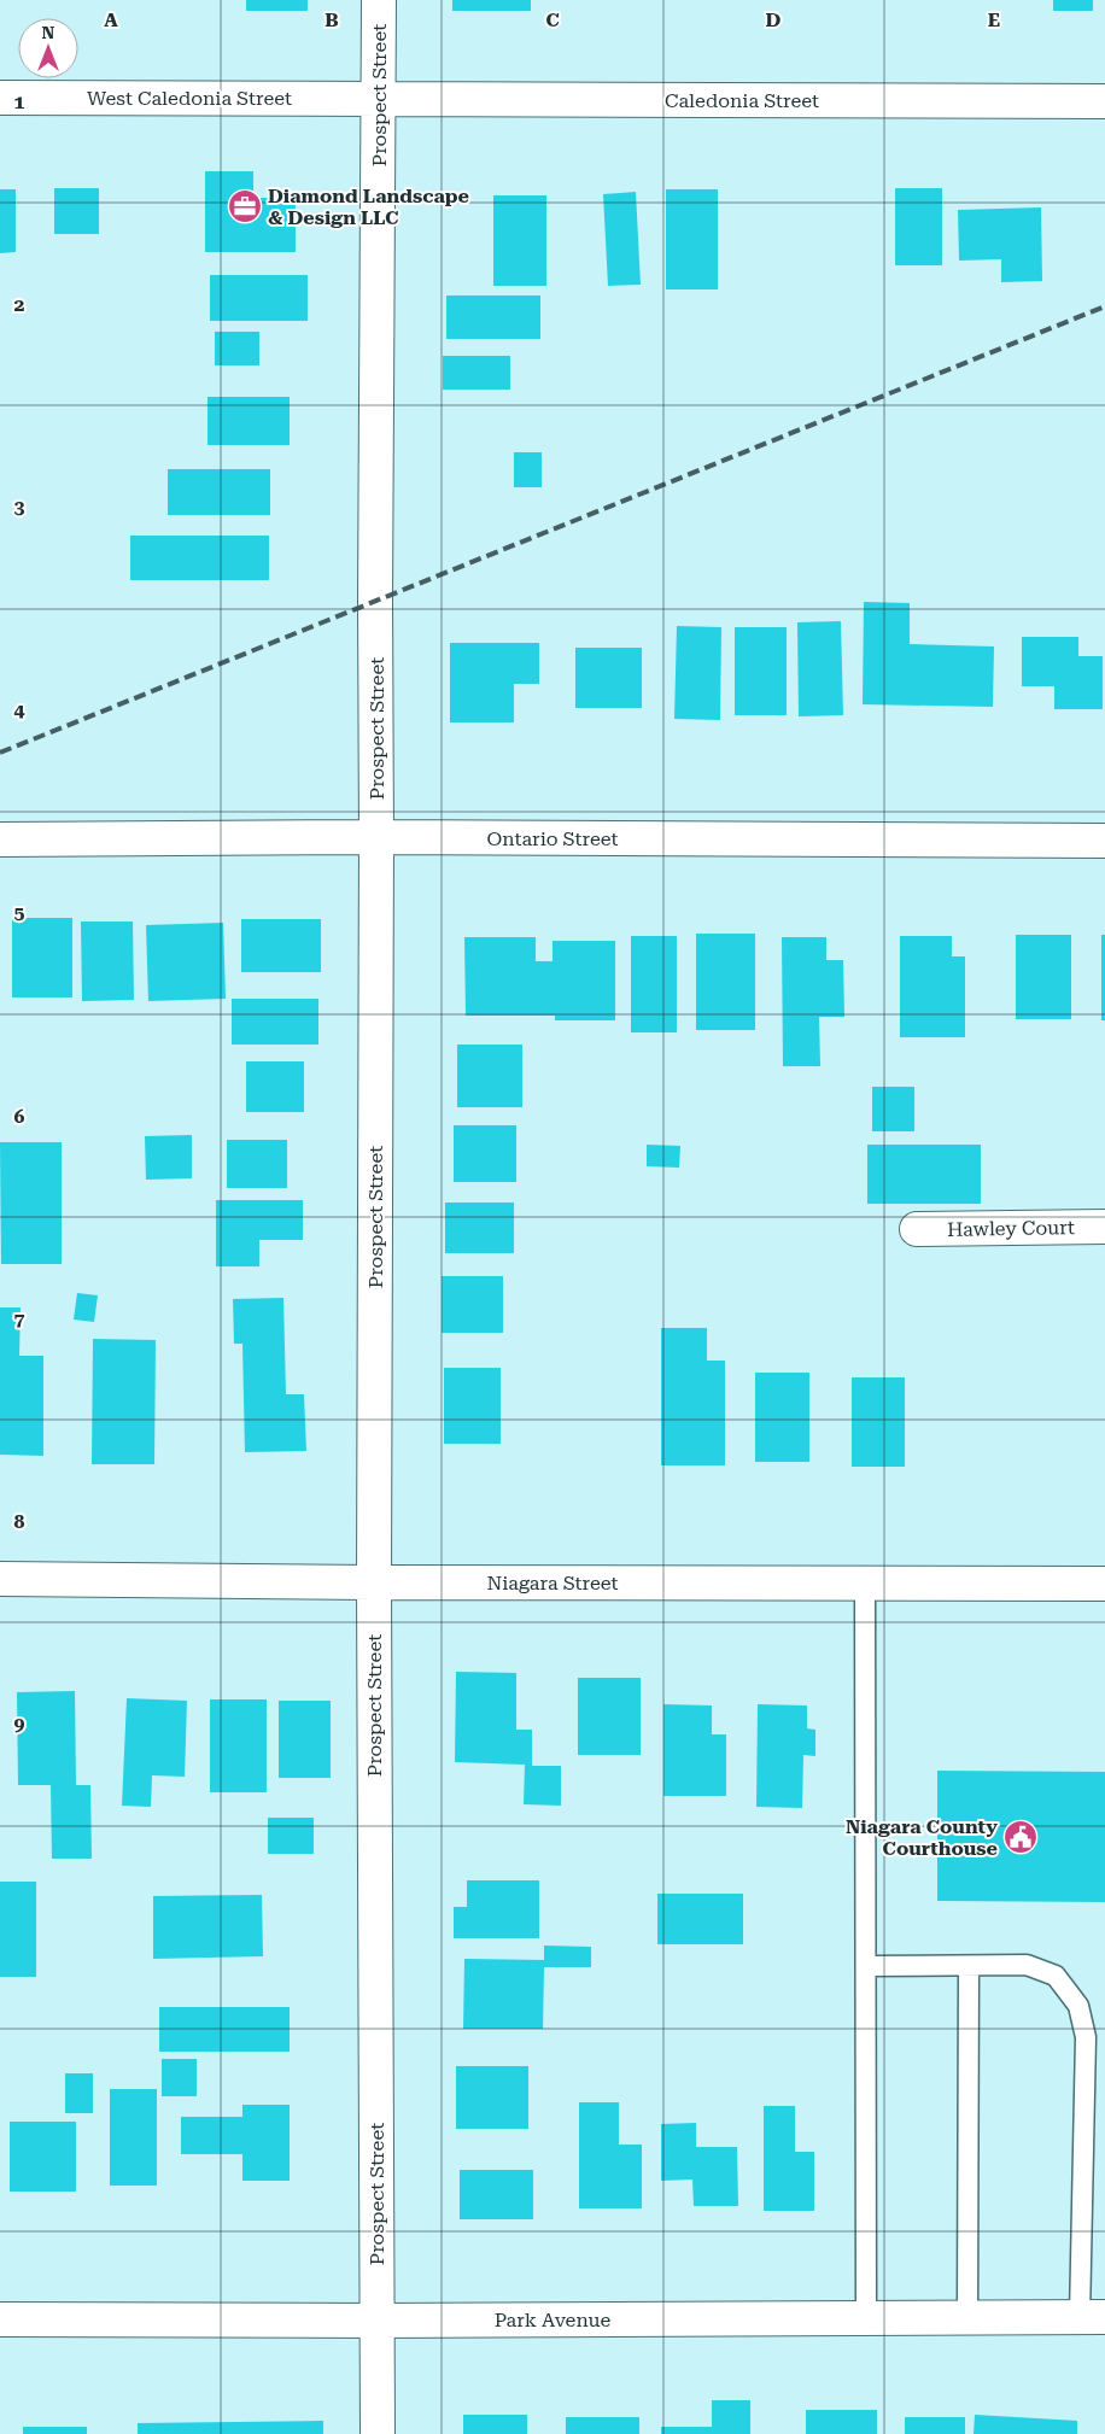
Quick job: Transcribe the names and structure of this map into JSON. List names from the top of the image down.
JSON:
{
  "streets": {
    "street": [
      "Prospect Street",
      "West Caledonia Street",
      "Caledonia Street",
      "Ontario Street",
      "Hawley Court",
      "Niagara Street",
      "Park Avenue"
    ]
  },
  "crossings": [
    ["Prospect Street", "West Caledonia Street"],
    ["Prospect Street", "Caledonia Street"],
    ["Prospect Street", "Ontario Street"],
    ["Prospect Street", "Niagara Street"],
    ["Prospect Street", "Park Avenue"],
    ["West Caledonia Street", "Caledonia Street"]
  ],
  "places": {
    "office": ["Diamond Landscape & Design LLC"],
    "public building": ["Niagara County Courthouse"]
  },
  "north": "top",
  "grid": {
    "columns": [
      "A",
      "B",
      "C",
      "D",
      "E"
    ],
    "rows": [
      "1",
      "2",
      "3",
      "4",
      "5",
      "6",
      "7",
      "8",
      "9"
    ]
  }
}
